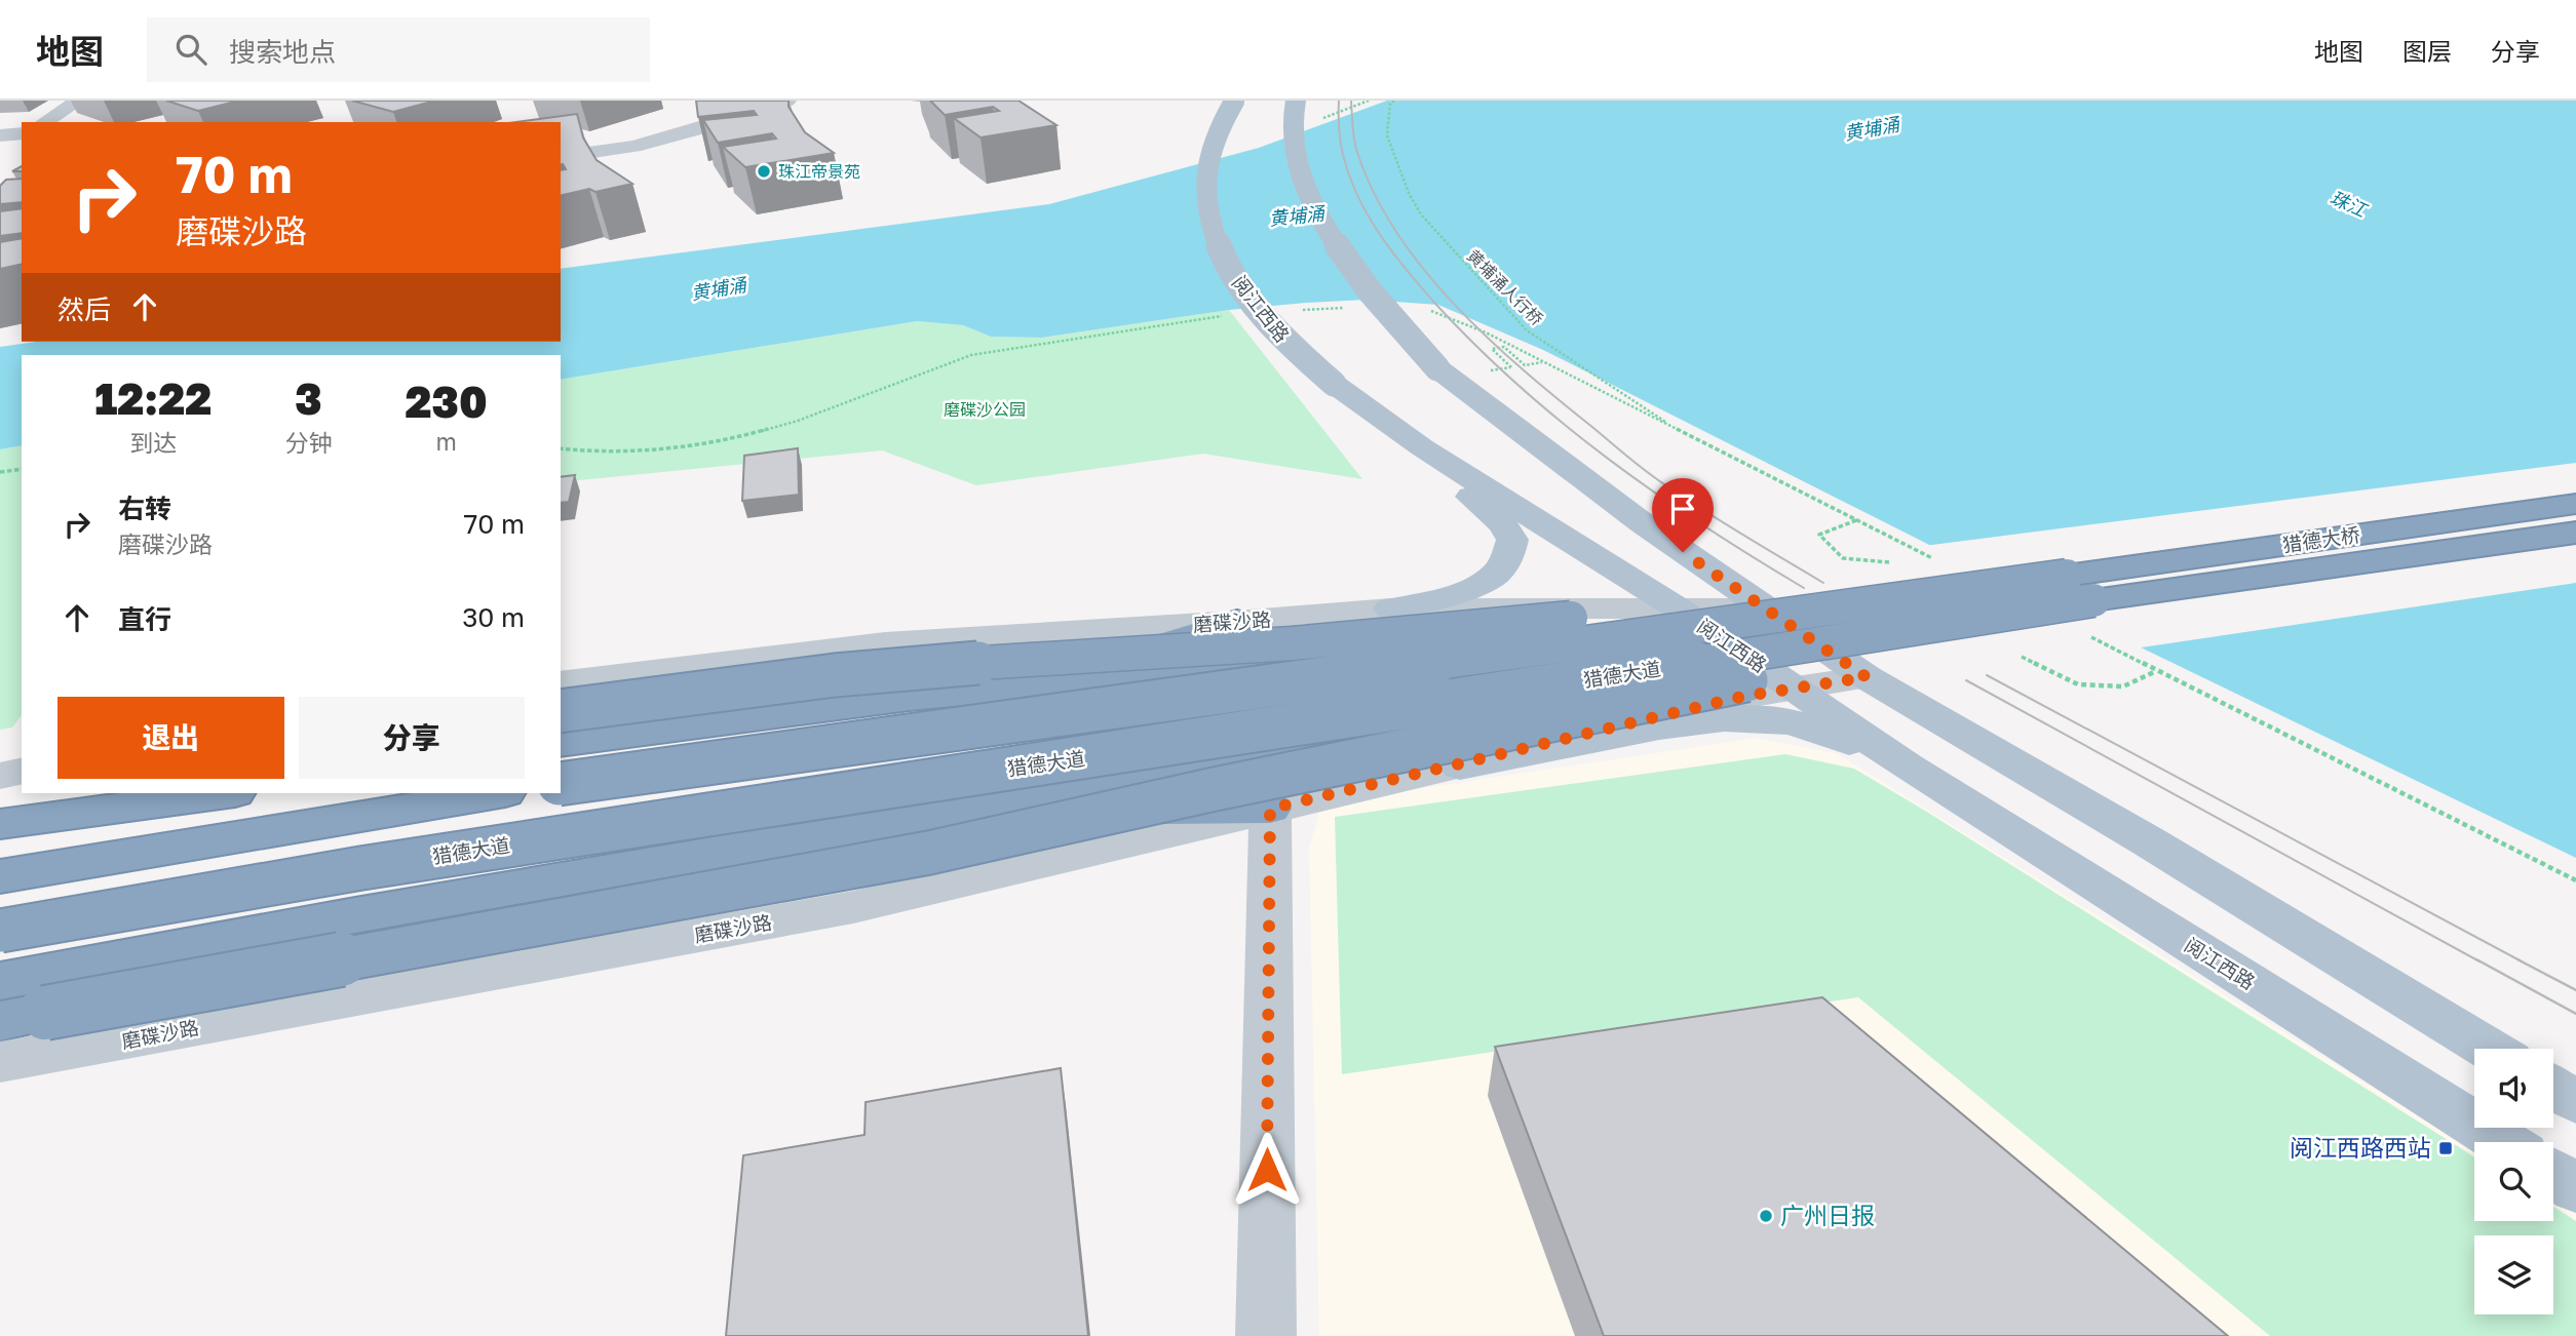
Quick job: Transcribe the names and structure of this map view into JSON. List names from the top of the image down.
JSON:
{
  "streets": {
    "highway": ["猎德大桥", "猎德大道"],
    "main road": ["阅江西路"],
    "street": ["磨碟沙路"],
    "path": ["黄埔涌人行桥"]
  },
  "crossings": [
    ["阅江西路", "磨碟沙路"],
    ["猎德大桥", "猎德大道"]
  ],
  "water": ["黄埔涌", "珠江"],
  "parks": ["磨碟沙公园"],
  "places": {
    "other": ["珠江帝景苑", "广州日报"],
    "transit": ["阅江西路西站"]
  },
  "page": {
    "header": "地图",
    "search": "搜索地点",
    "nav": ["地图", "图层", "分享"],
    "turn": ["70 m", "磨碟沙路"],
    "then": "然后",
    "eta": [
      "12:22",
      "到达",
      "3",
      "分钟",
      "230",
      "m"
    ],
    "list": [
      {
        "name": "右转",
        "note": "磨碟沙路",
        "value": "70 m"
      },
      {
        "name": "直行",
        "value": "30 m"
      }
    ],
    "buttons": ["退出", "分享"]
  }
}
